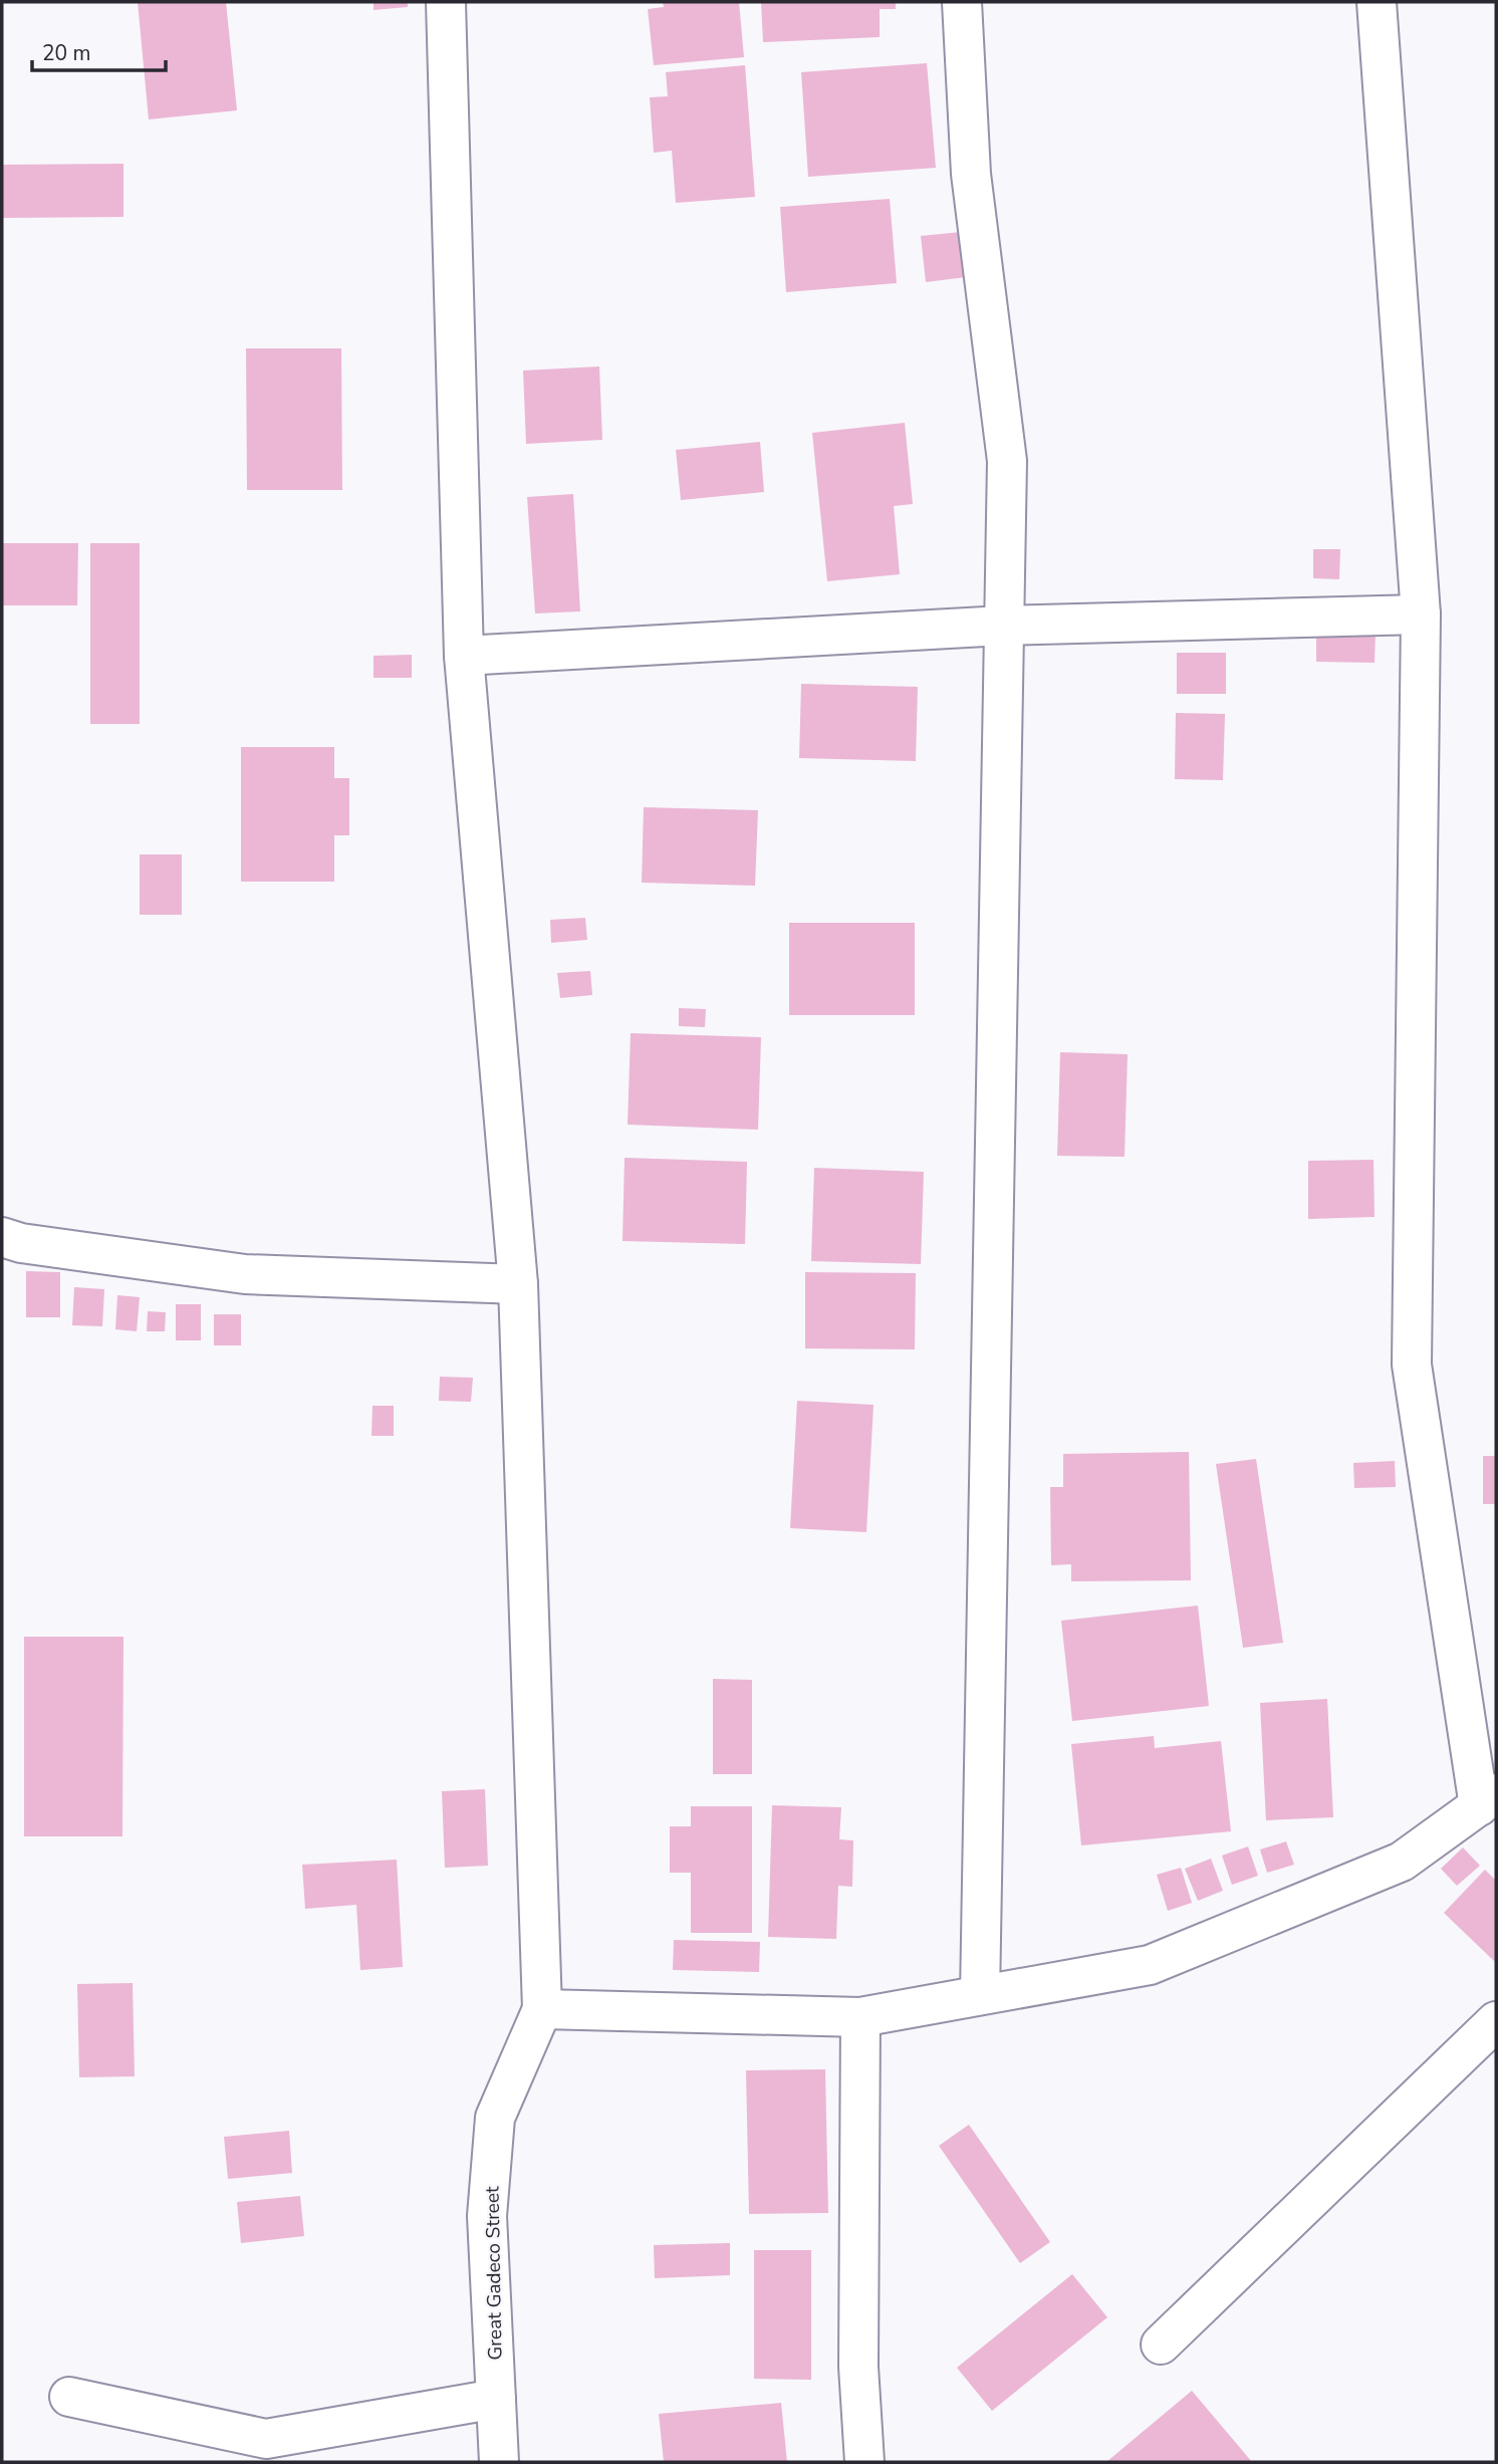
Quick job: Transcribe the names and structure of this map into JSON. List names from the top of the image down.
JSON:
{
  "streets": {
    "street": ["Great Gadeco Street"]
  },
  "scale_bar": "20 m"
}
